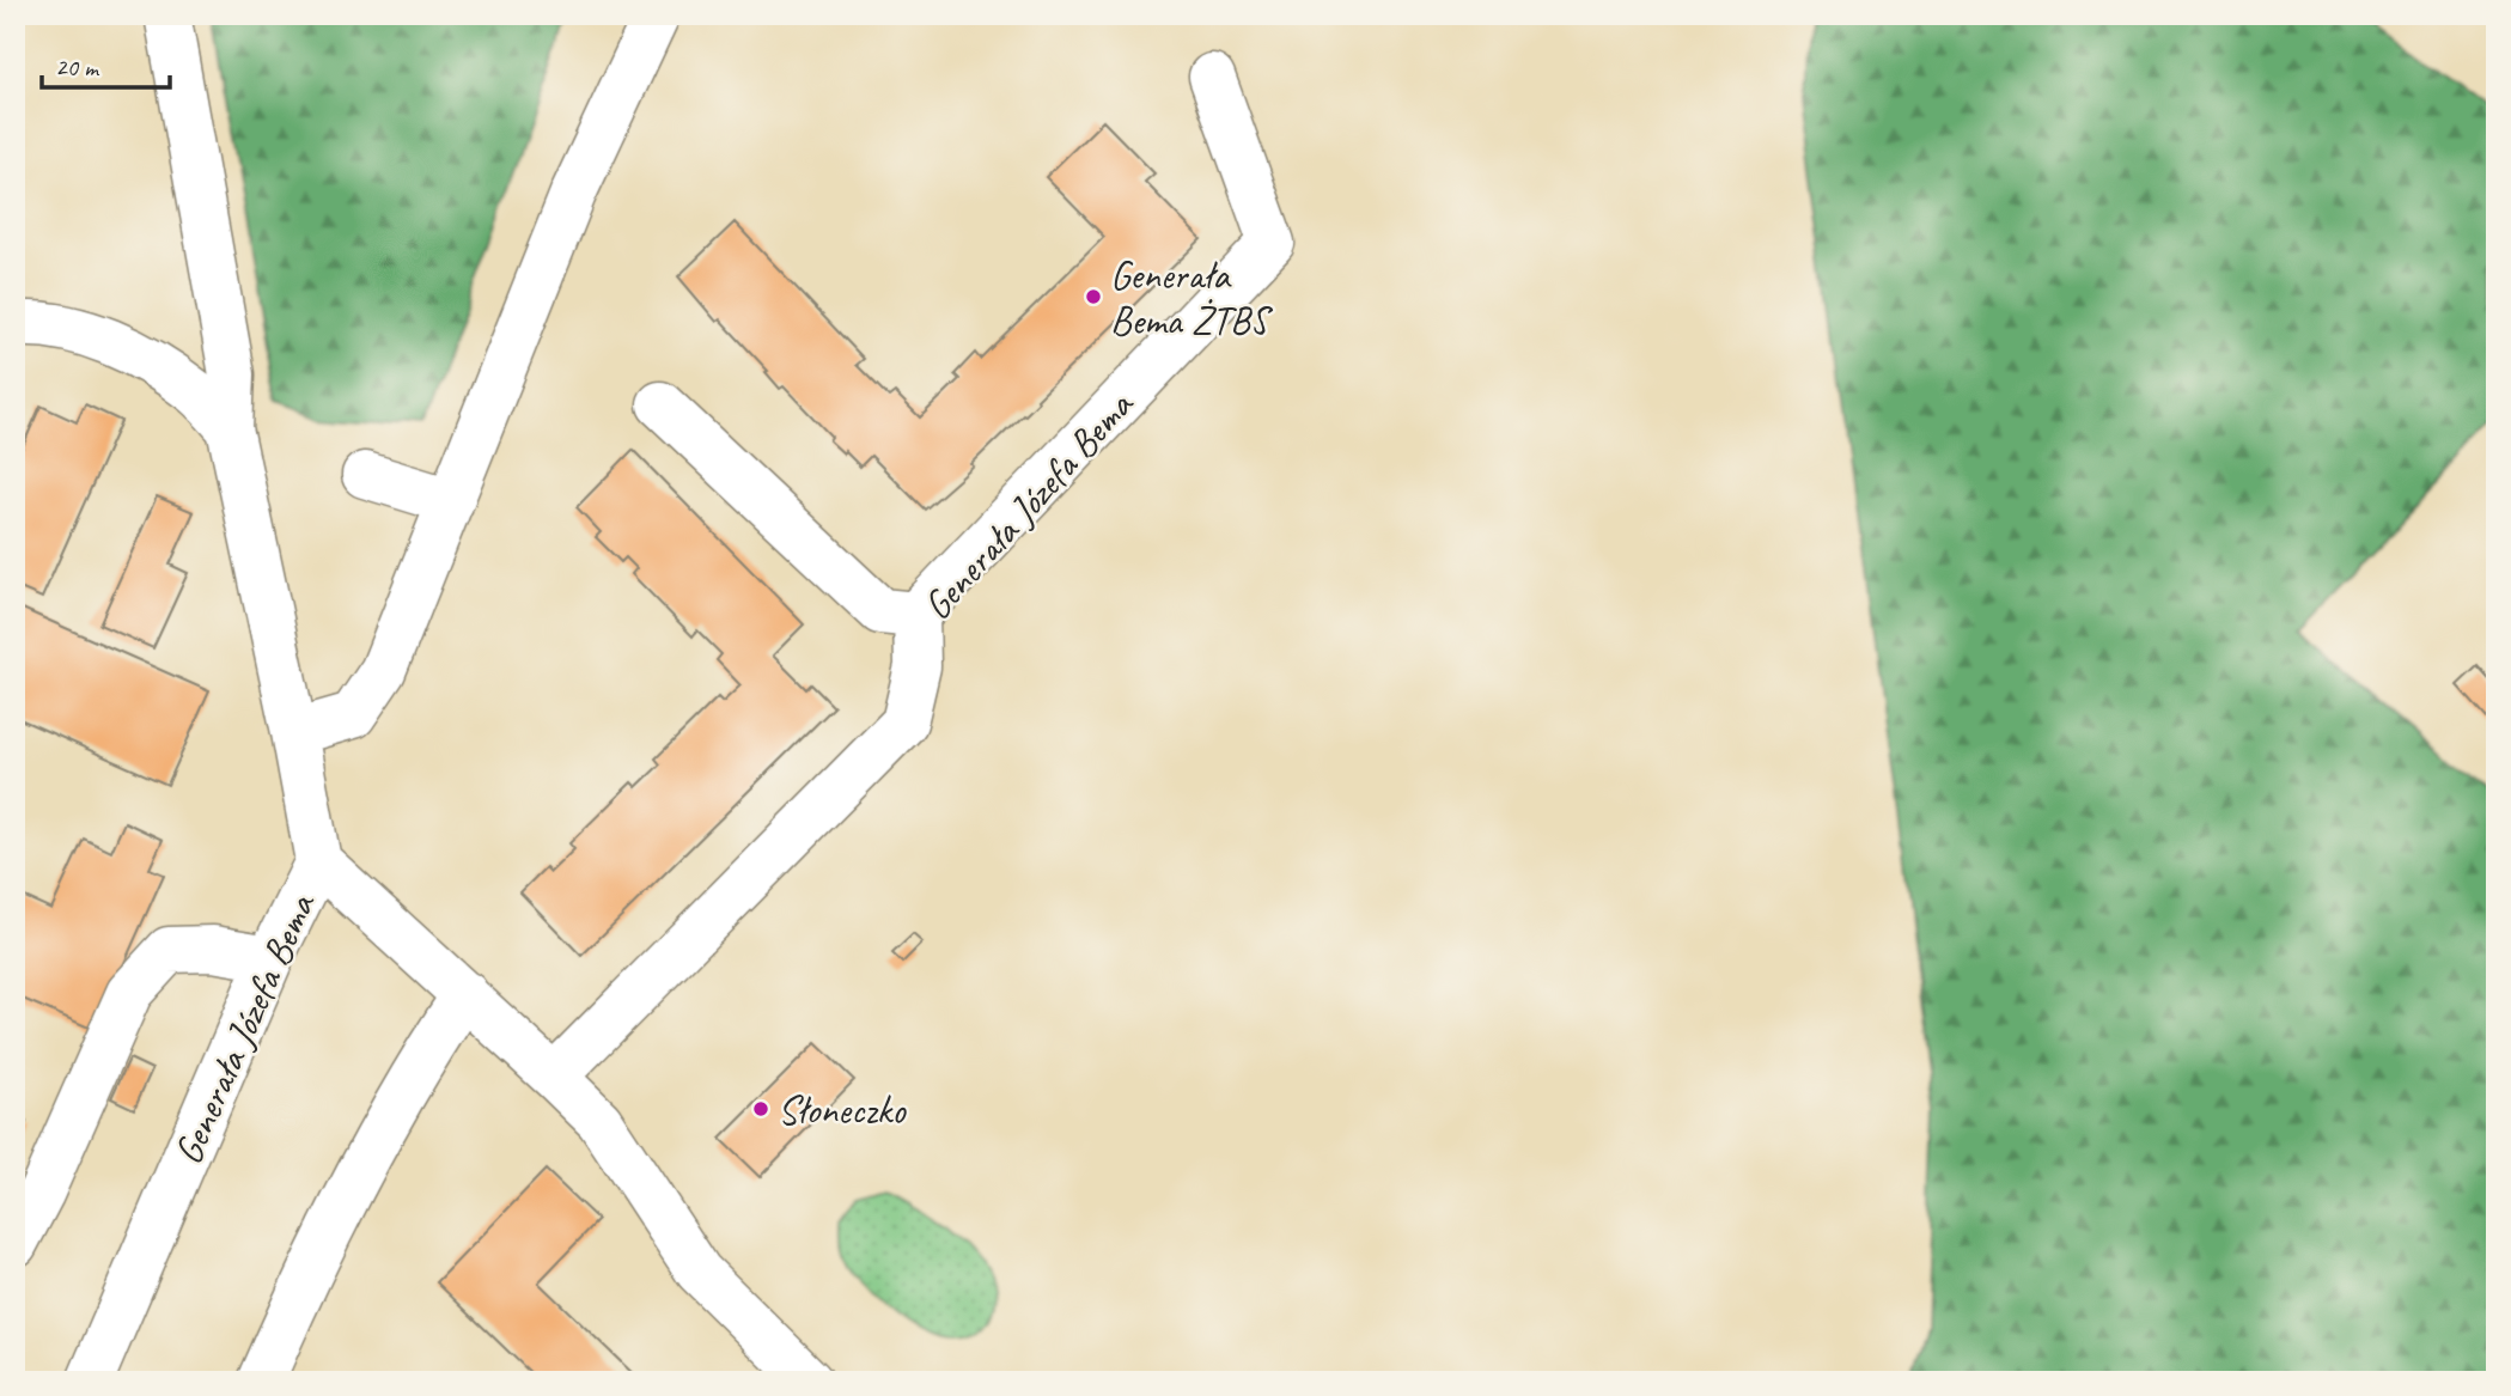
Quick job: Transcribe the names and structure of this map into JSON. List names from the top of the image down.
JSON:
{
  "streets": {
    "street": ["Generała Józefa Bema"]
  },
  "places": ["Generała Bema ŻTBS", "Słoneczko"],
  "scale_bar": "20 m"
}
